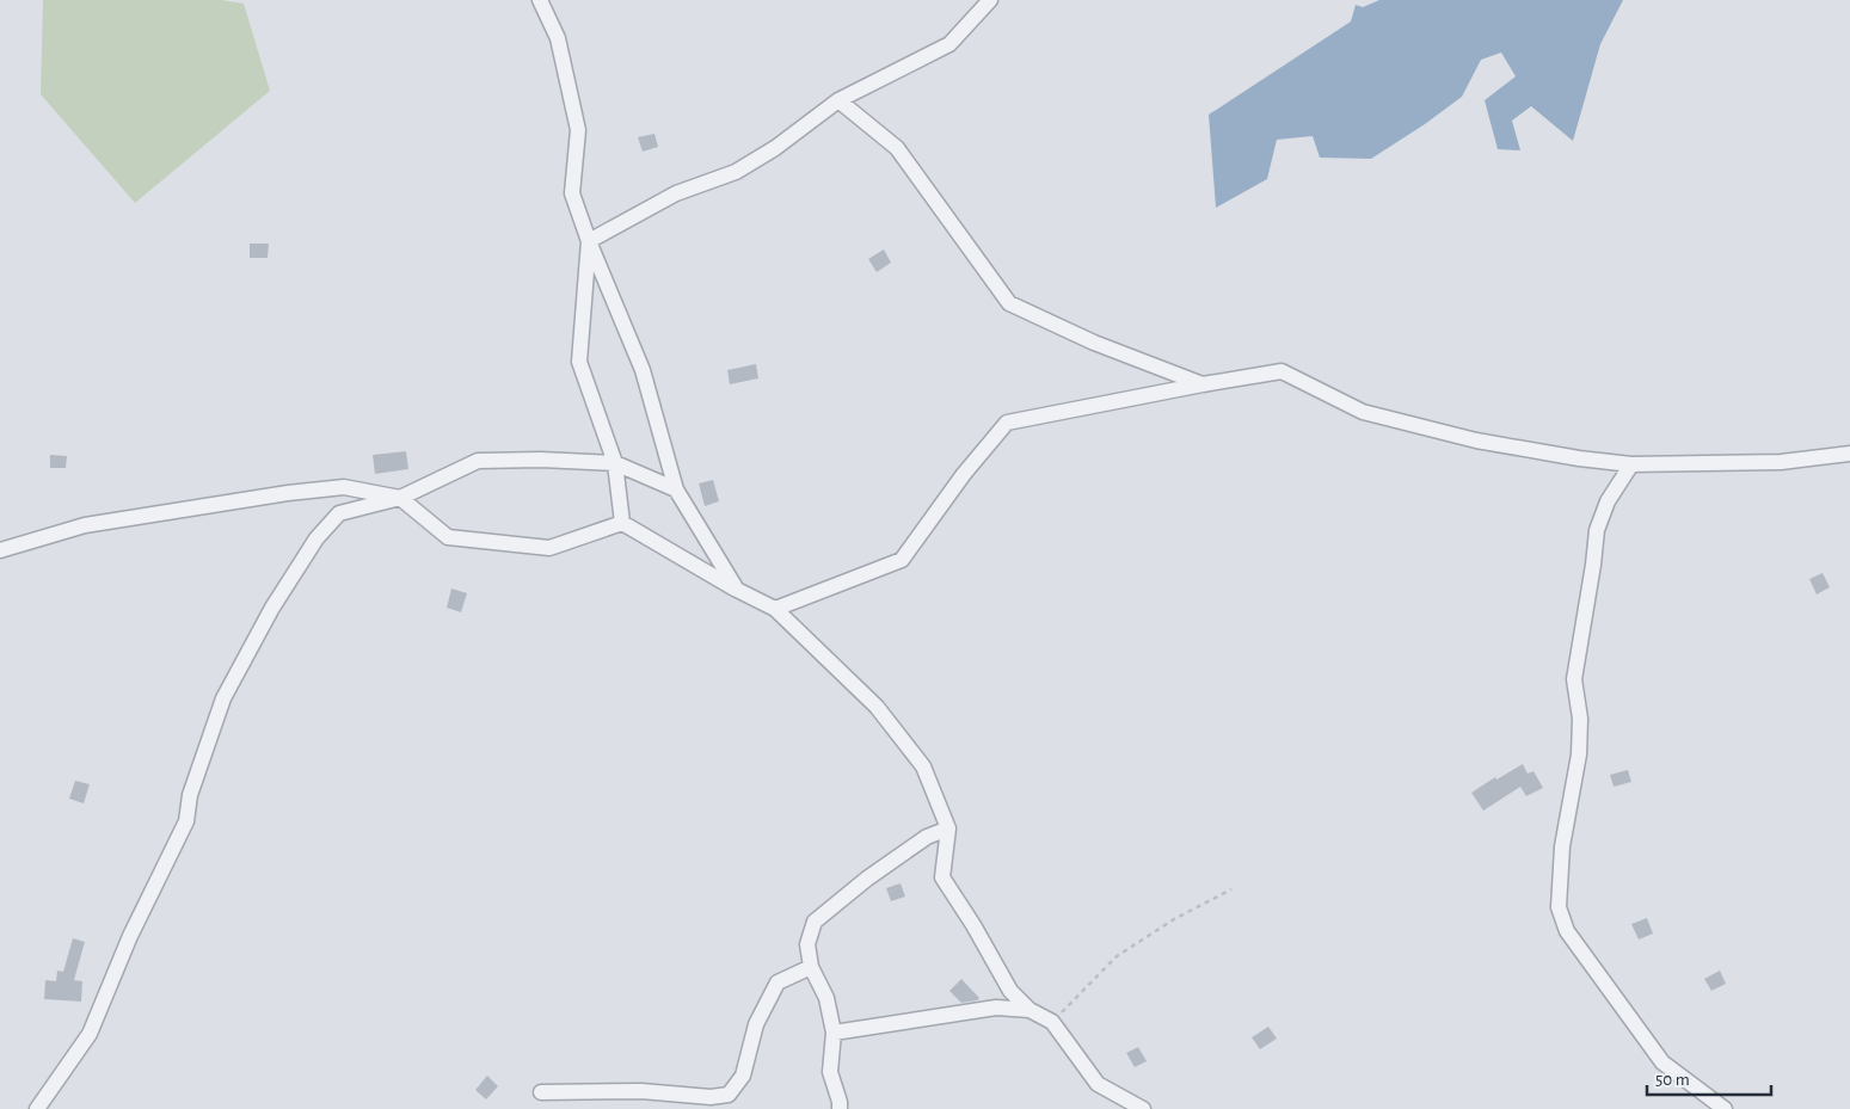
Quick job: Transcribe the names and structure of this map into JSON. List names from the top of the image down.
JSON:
{
  "scale_bar": "50 m"
}
